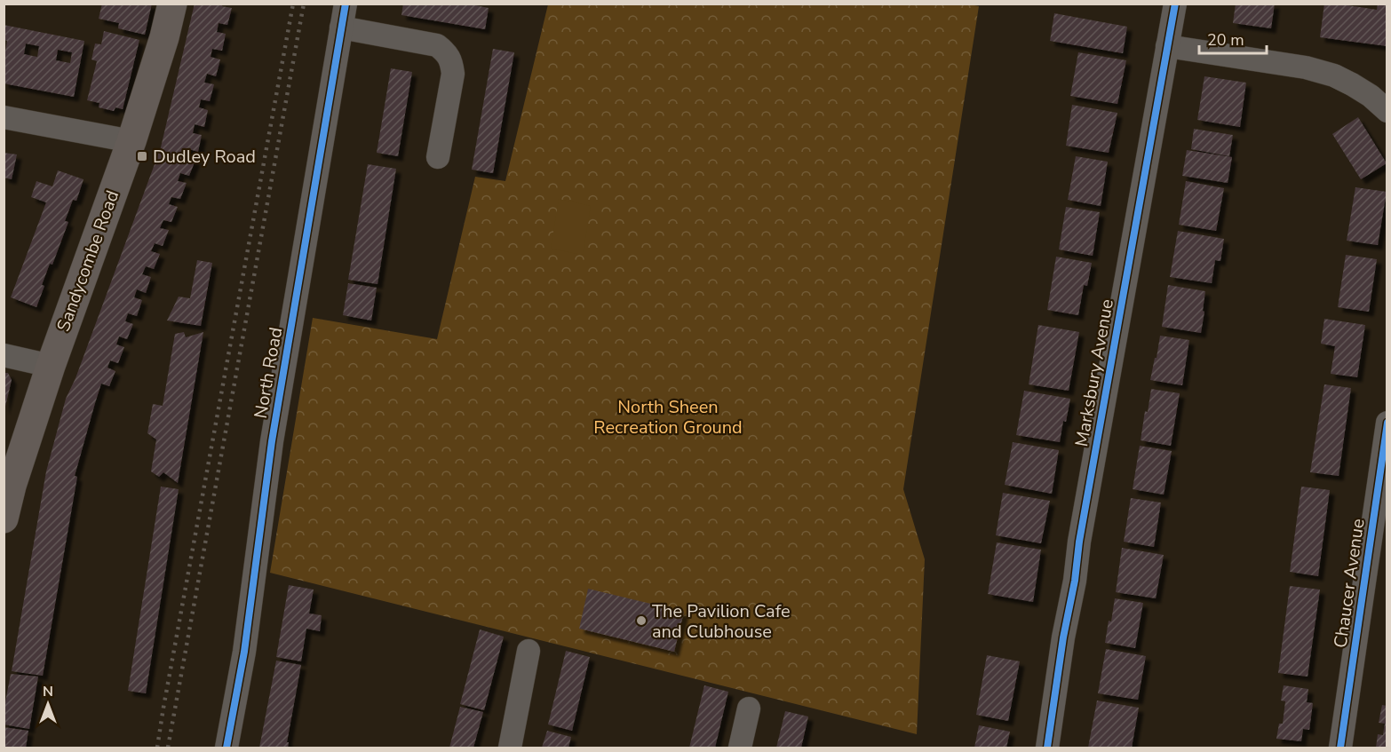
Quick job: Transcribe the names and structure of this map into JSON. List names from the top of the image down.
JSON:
{
  "streets": {
    "main road": ["Sandycombe Road"],
    "street": ["North Road", "Marksbury Avenue", "Chaucer Avenue"]
  },
  "parks": ["North Sheen Recreation Ground"],
  "places": {
    "transit": ["Dudley Road"],
    "other": ["The Pavilion Cafe and Clubhouse"]
  },
  "scale_bar": "20 m",
  "north": "top"
}
